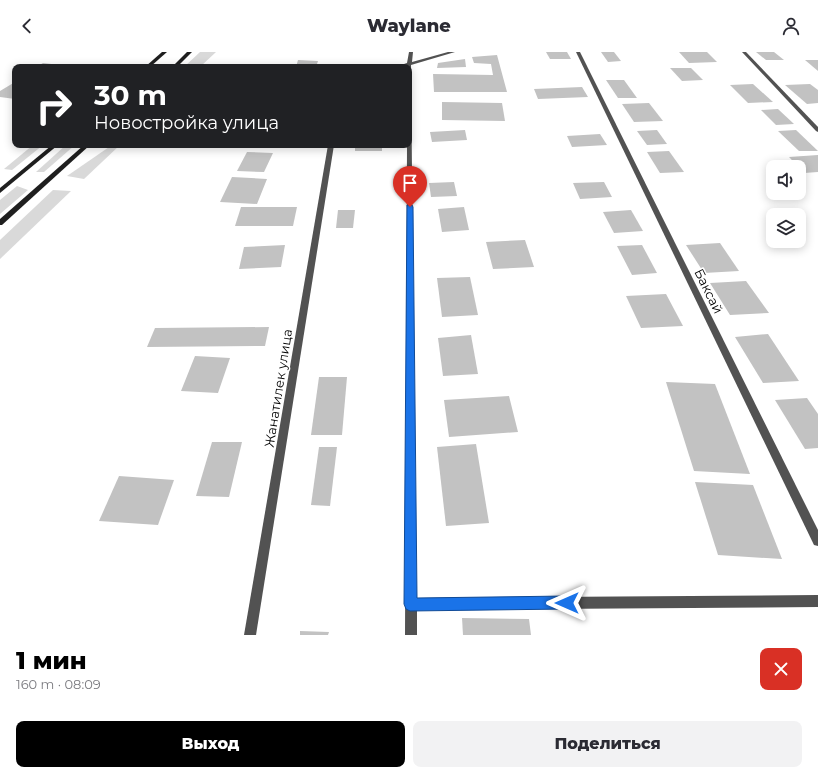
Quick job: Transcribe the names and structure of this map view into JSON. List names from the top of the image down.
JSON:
{
  "streets": {
    "street": ["Баксай", "Жанатилек улица"]
  },
  "page": {
    "header": "Waylane",
    "turn": ["30 m", "Новостройка улица"],
    "heading": ["1 мин", "160 m · 08:09"],
    "buttons": ["Выход", "Поделиться"]
  }
}
